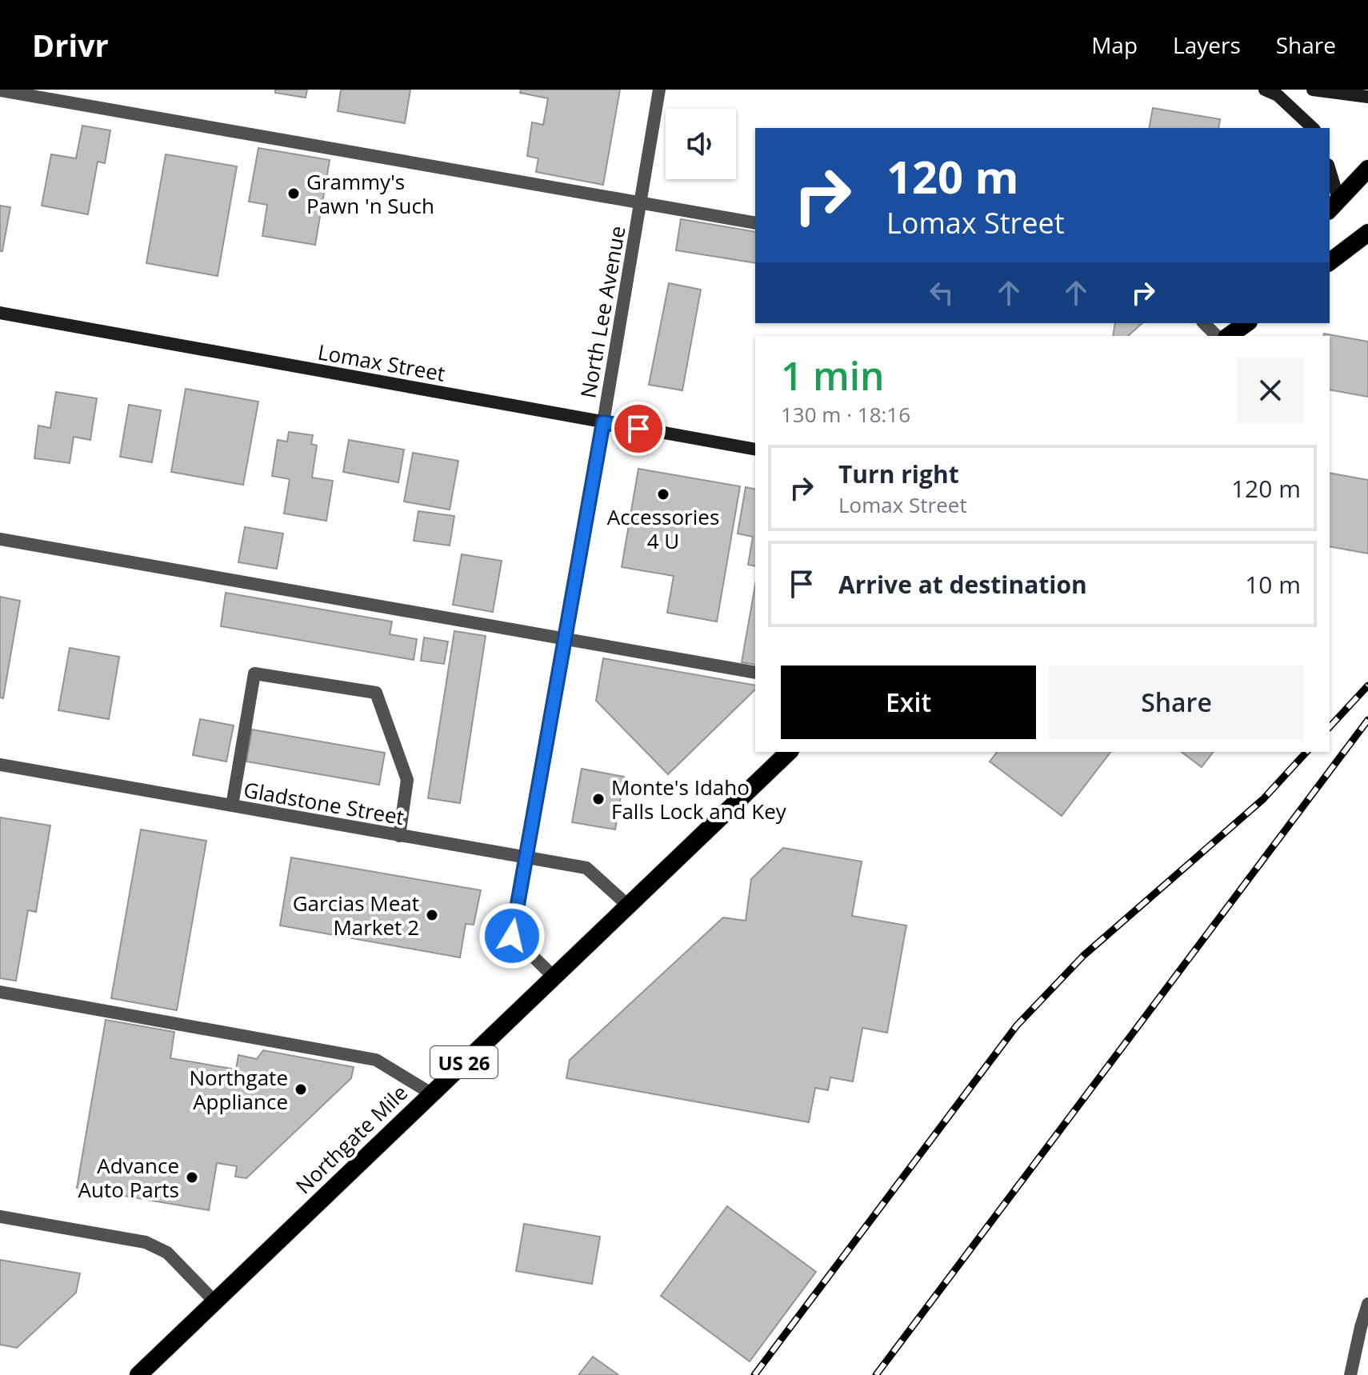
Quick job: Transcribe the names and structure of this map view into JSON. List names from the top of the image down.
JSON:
{
  "streets": {
    "highway": ["US 26", "Northgate Mile"],
    "main road": ["Lomax Street"],
    "street": ["North Lee Avenue", "Gladstone Street"]
  },
  "crossings": [
    ["North Lee Avenue", "Lomax Street"],
    ["North Lee Avenue", "Gladstone Street"],
    ["North Lee Avenue", "Northgate Mile"],
    ["Gladstone Street", "Northgate Mile"]
  ],
  "places": [
    "Grammy's Pawn 'n Such",
    "Accessories 4 U",
    "Monte's Idaho Falls Lock and Key",
    "Garcias Meat Market 2",
    "Northgate Appliance",
    "Advance Auto Parts"
  ],
  "page": {
    "header": "Drivr",
    "nav": ["Map", "Layers", "Share"],
    "turn": ["120 m", "Lomax Street"],
    "heading": ["1 min", "130 m · 18:16"],
    "list": [
      {
        "name": "Turn right",
        "note": "Lomax Street",
        "value": "120 m"
      },
      {
        "name": "Arrive at destination",
        "value": "10 m"
      }
    ],
    "buttons": ["Exit", "Share"]
  }
}
